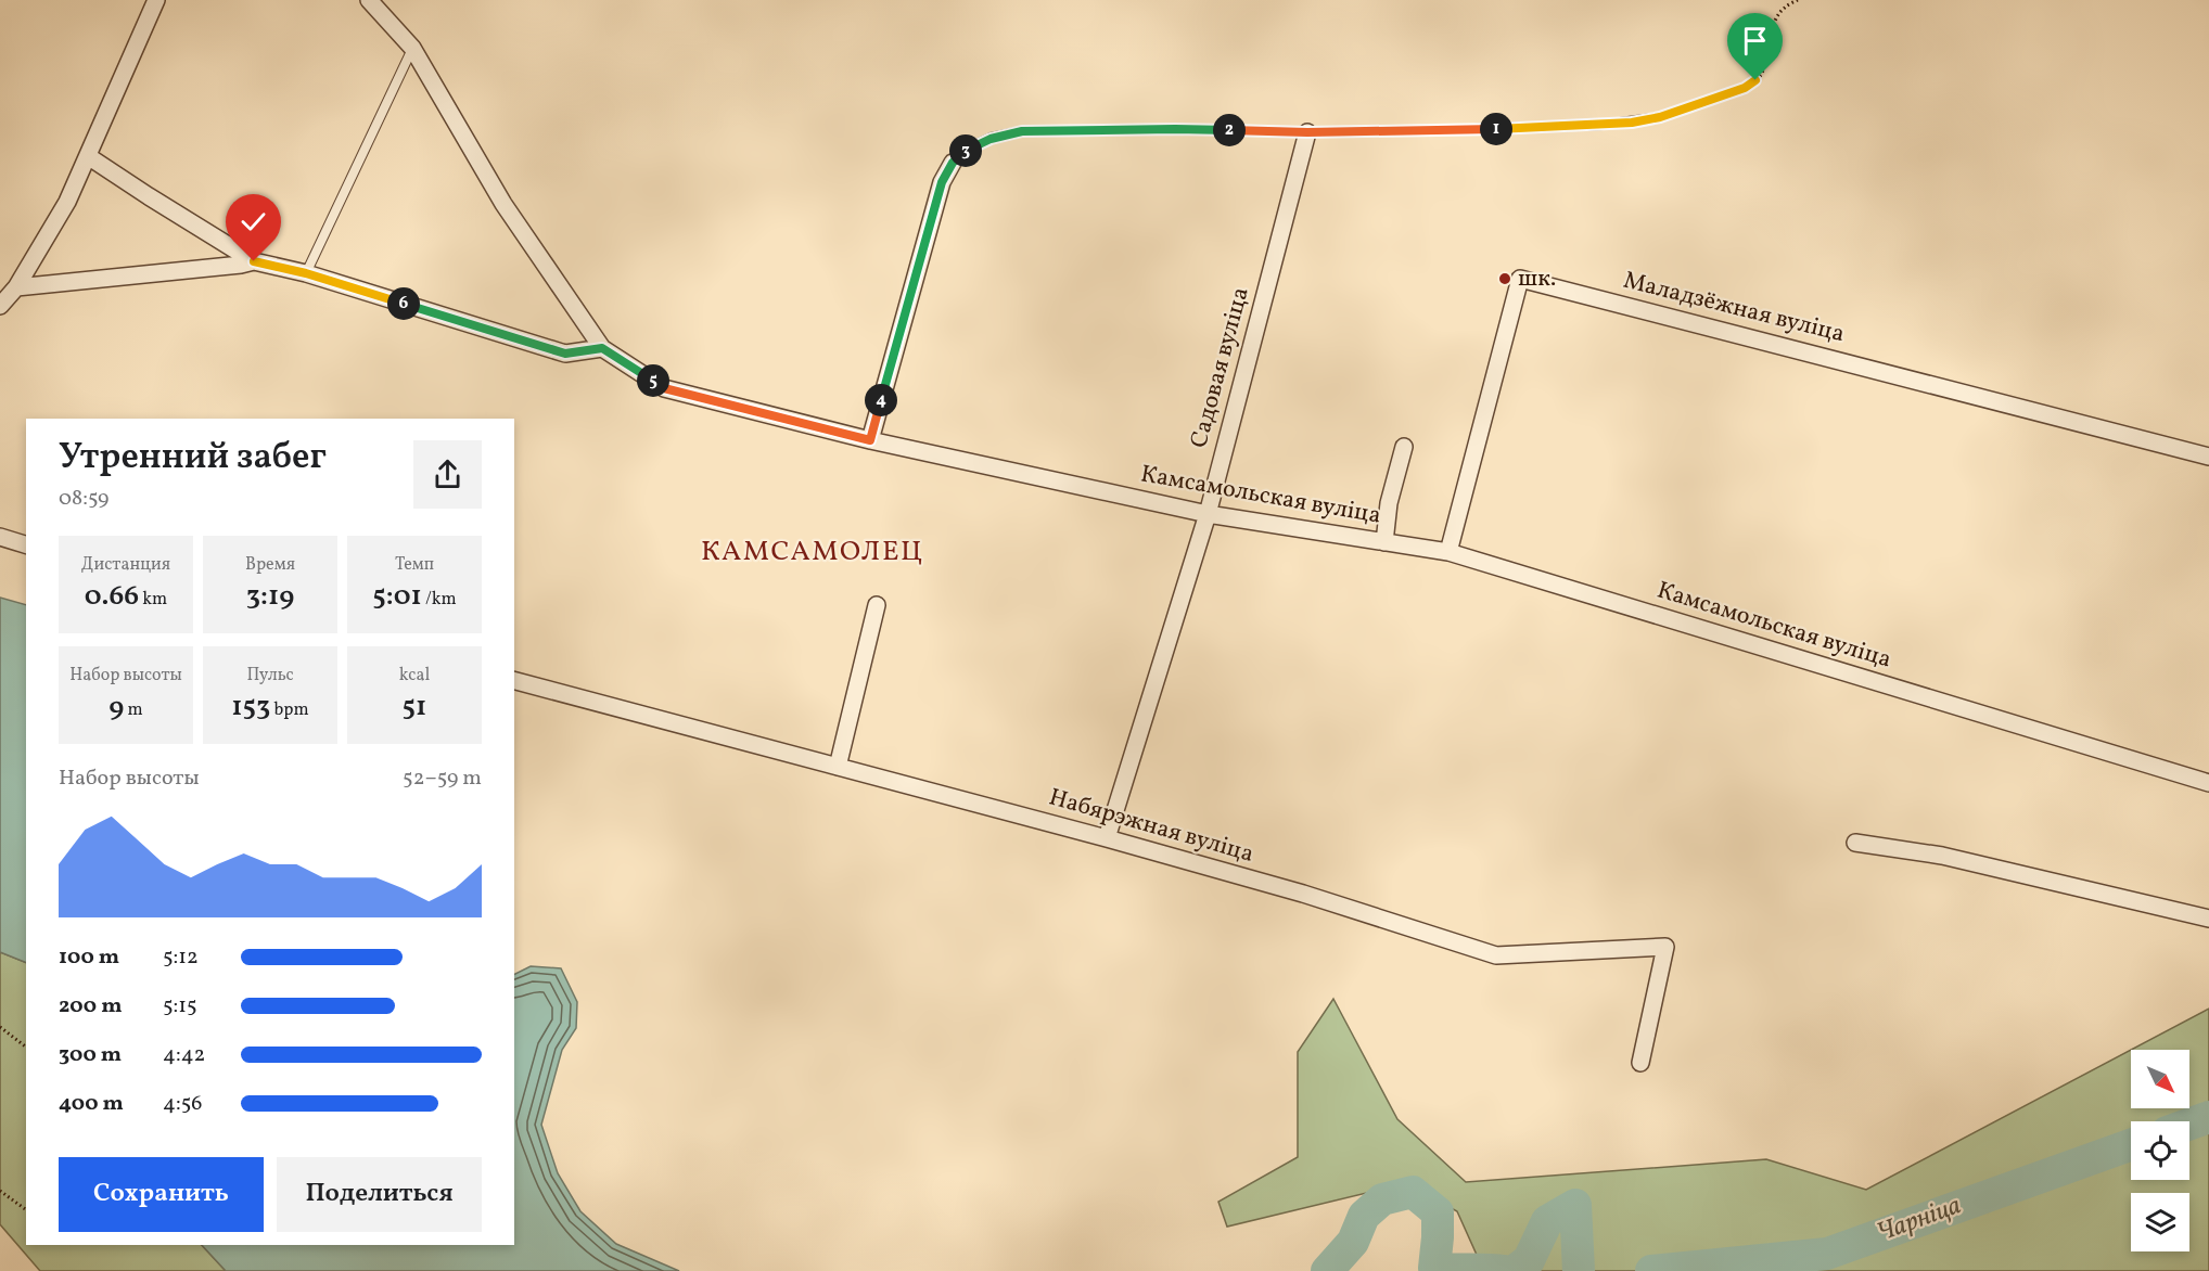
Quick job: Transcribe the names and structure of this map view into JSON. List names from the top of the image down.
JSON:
{
  "streets": {
    "street": [
      "Маладзёжная вуліца",
      "Садовая вуліца",
      "Камсамольская вуліца",
      "Набярэжная вуліца"
    ]
  },
  "crossings": [
    ["Маладзёжная вуліца", "Камсамольская вуліца"],
    ["Садовая вуліца", "Камсамольская вуліца"],
    ["Садовая вуліца", "Набярэжная вуліца"]
  ],
  "districts": ["КАМСАМОЛЕЦ"],
  "water": ["Чарніца"],
  "places": ["шк."],
  "north": "bottom right",
  "page": {
    "pins": [
      "1",
      "2",
      "3",
      "6",
      "5",
      "4"
    ],
    "heading": ["Утренний забег", "08:59"],
    "stats": [
      ["Дистанция", "0.66 km"],
      ["Время", "3:19"],
      ["Темп", "5:01 /km"],
      ["Набор высоты", "9 m"],
      ["Пульс", "153 bpm"],
      ["kcal", "51"]
    ],
    "chart": ["Набор высоты", "52–59 m"],
    "list": [
      {
        "name": "100 m",
        "note": "5:12"
      },
      {
        "name": "200 m",
        "note": "5:15"
      },
      {
        "name": "300 m",
        "note": "4:42"
      },
      {
        "name": "400 m",
        "note": "4:56"
      }
    ],
    "buttons": ["Сохранить", "Поделиться"]
  }
}
